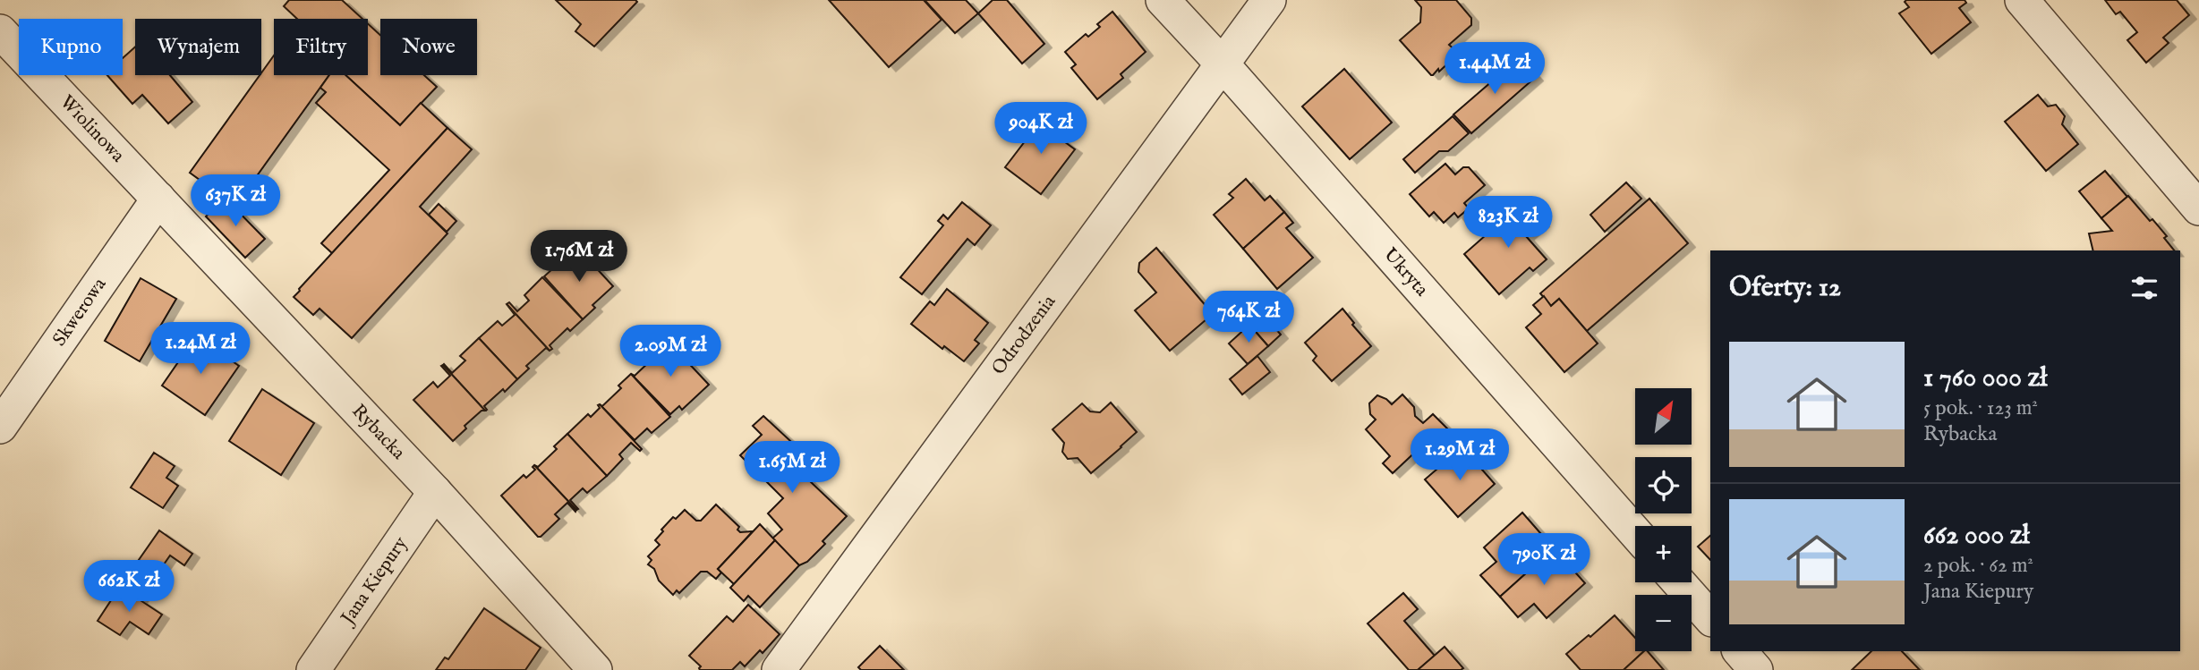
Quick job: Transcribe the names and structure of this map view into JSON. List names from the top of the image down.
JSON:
{
  "streets": {
    "street": [
      "Wiolinowa",
      "Ukryta",
      "Skwerowa",
      "Odrodzenia",
      "Rybacka",
      "Jana Kiepury"
    ]
  },
  "crossings": [
    ["Wiolinowa", "Skwerowa"],
    ["Wiolinowa", "Rybacka"],
    ["Ukryta", "Odrodzenia"],
    ["Skwerowa", "Rybacka"],
    ["Rybacka", "Jana Kiepury"]
  ],
  "north": "top right",
  "page": {
    "chip": [
      "Kupno",
      "Wynajem",
      "Filtry",
      "Nowe"
    ],
    "price": [
      "1.44M zł",
      "904K zł",
      "637K zł",
      "823K zł",
      "1.76M zł",
      "764K zł",
      "1.24M zł",
      "2.09M zł",
      "1.29M zł",
      "1.65M zł",
      "790K zł",
      "662K zł"
    ],
    "heading": "Oferty: 12",
    "list": [
      {
        "name": "1 760 000 zł",
        "note": "5 pok. · 123 m² · Rybacka"
      },
      {
        "name": "662 000 zł",
        "note": "2 pok. · 62 m² · Jana Kiepury"
      }
    ],
    "map_buttons": ["+", "−"]
  }
}
